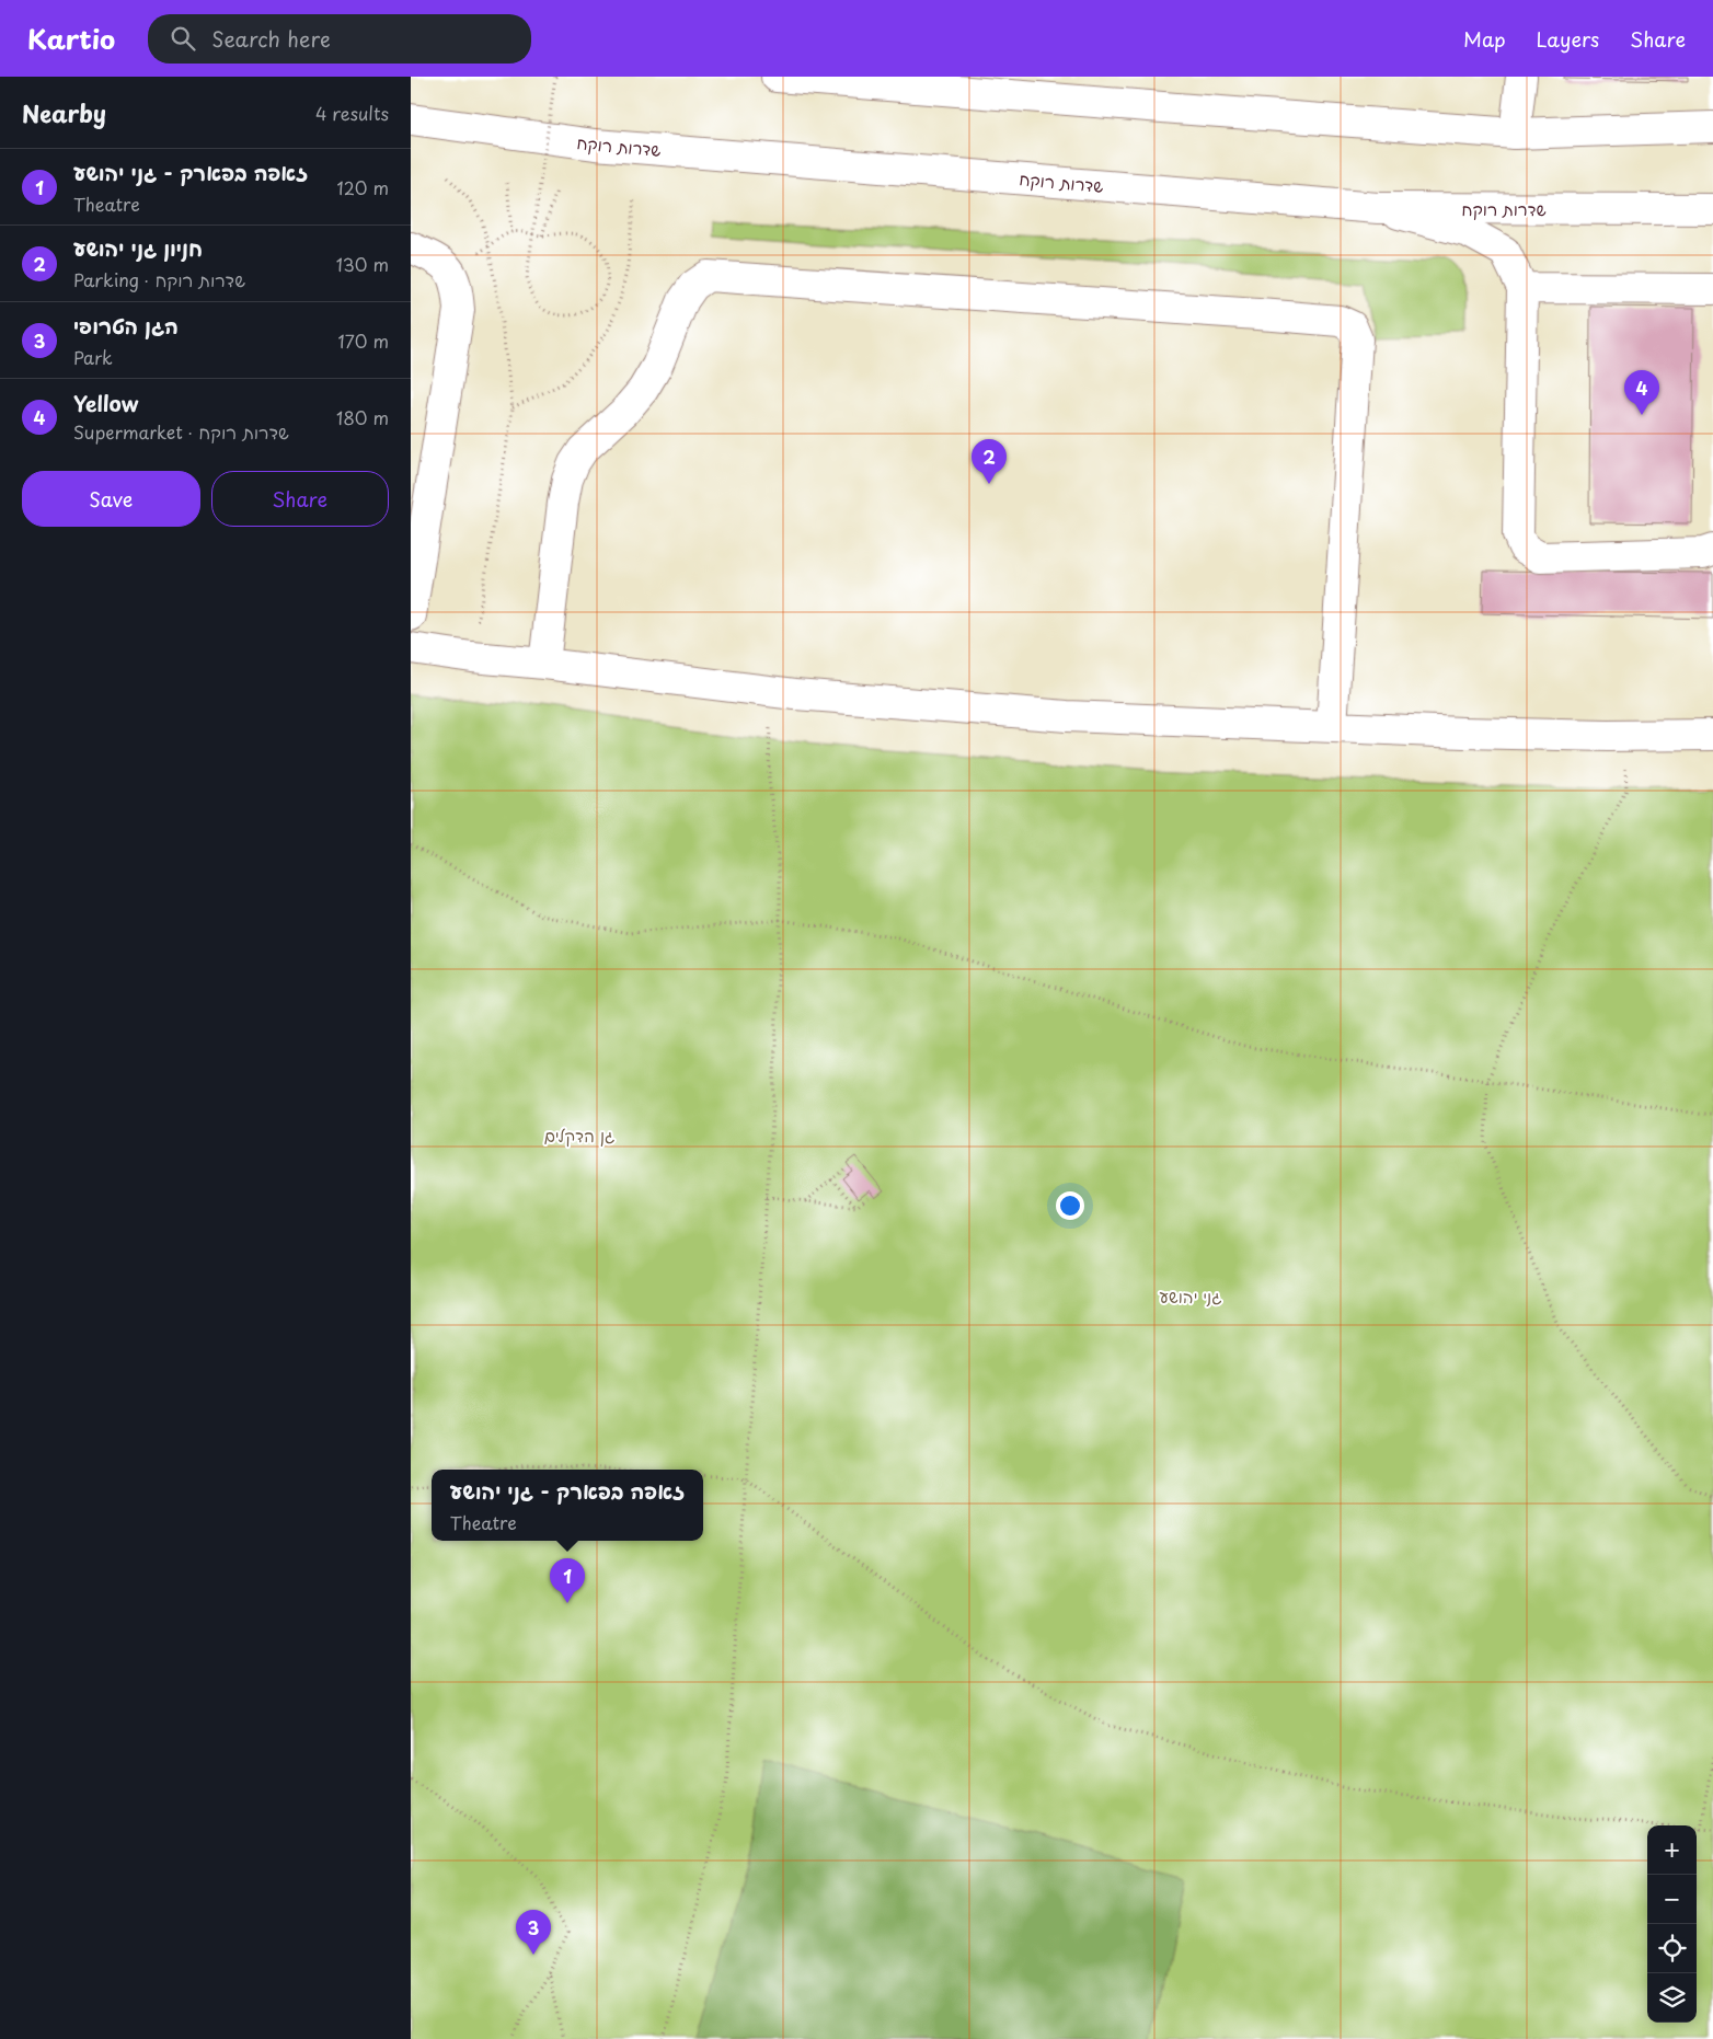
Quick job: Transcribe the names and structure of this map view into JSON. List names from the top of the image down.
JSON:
{
  "streets": {
    "main road": ["שדרות רוקח"]
  },
  "parks": ["גן הדקלים", "גני יהושע"],
  "page": {
    "header": "Kartio",
    "search": "Search here",
    "nav": ["Map", "Layers", "Share"],
    "heading": ["Nearby", "4 results"],
    "list": [
      {
        "mark": "1",
        "name": "זאפה בפארק - גני יהושע",
        "note": "Theatre",
        "value": "120 m"
      },
      {
        "mark": "2",
        "name": "חניון גני יהושע",
        "note": "Parking · שדרות רוקח",
        "value": "130 m"
      },
      {
        "mark": "3",
        "name": "הגן הטרופי",
        "note": "Park",
        "value": "170 m"
      },
      {
        "mark": "4",
        "name": "Yellow",
        "note": "Supermarket · שדרות רוקח",
        "value": "180 m"
      }
    ],
    "pins": [
      "4",
      "2",
      "1",
      "3"
    ],
    "buttons": ["Save", "Share"],
    "popup": ["זאפה בפארק - גני יהושע", "Theatre"],
    "map_buttons": ["+", "−"]
  }
}
